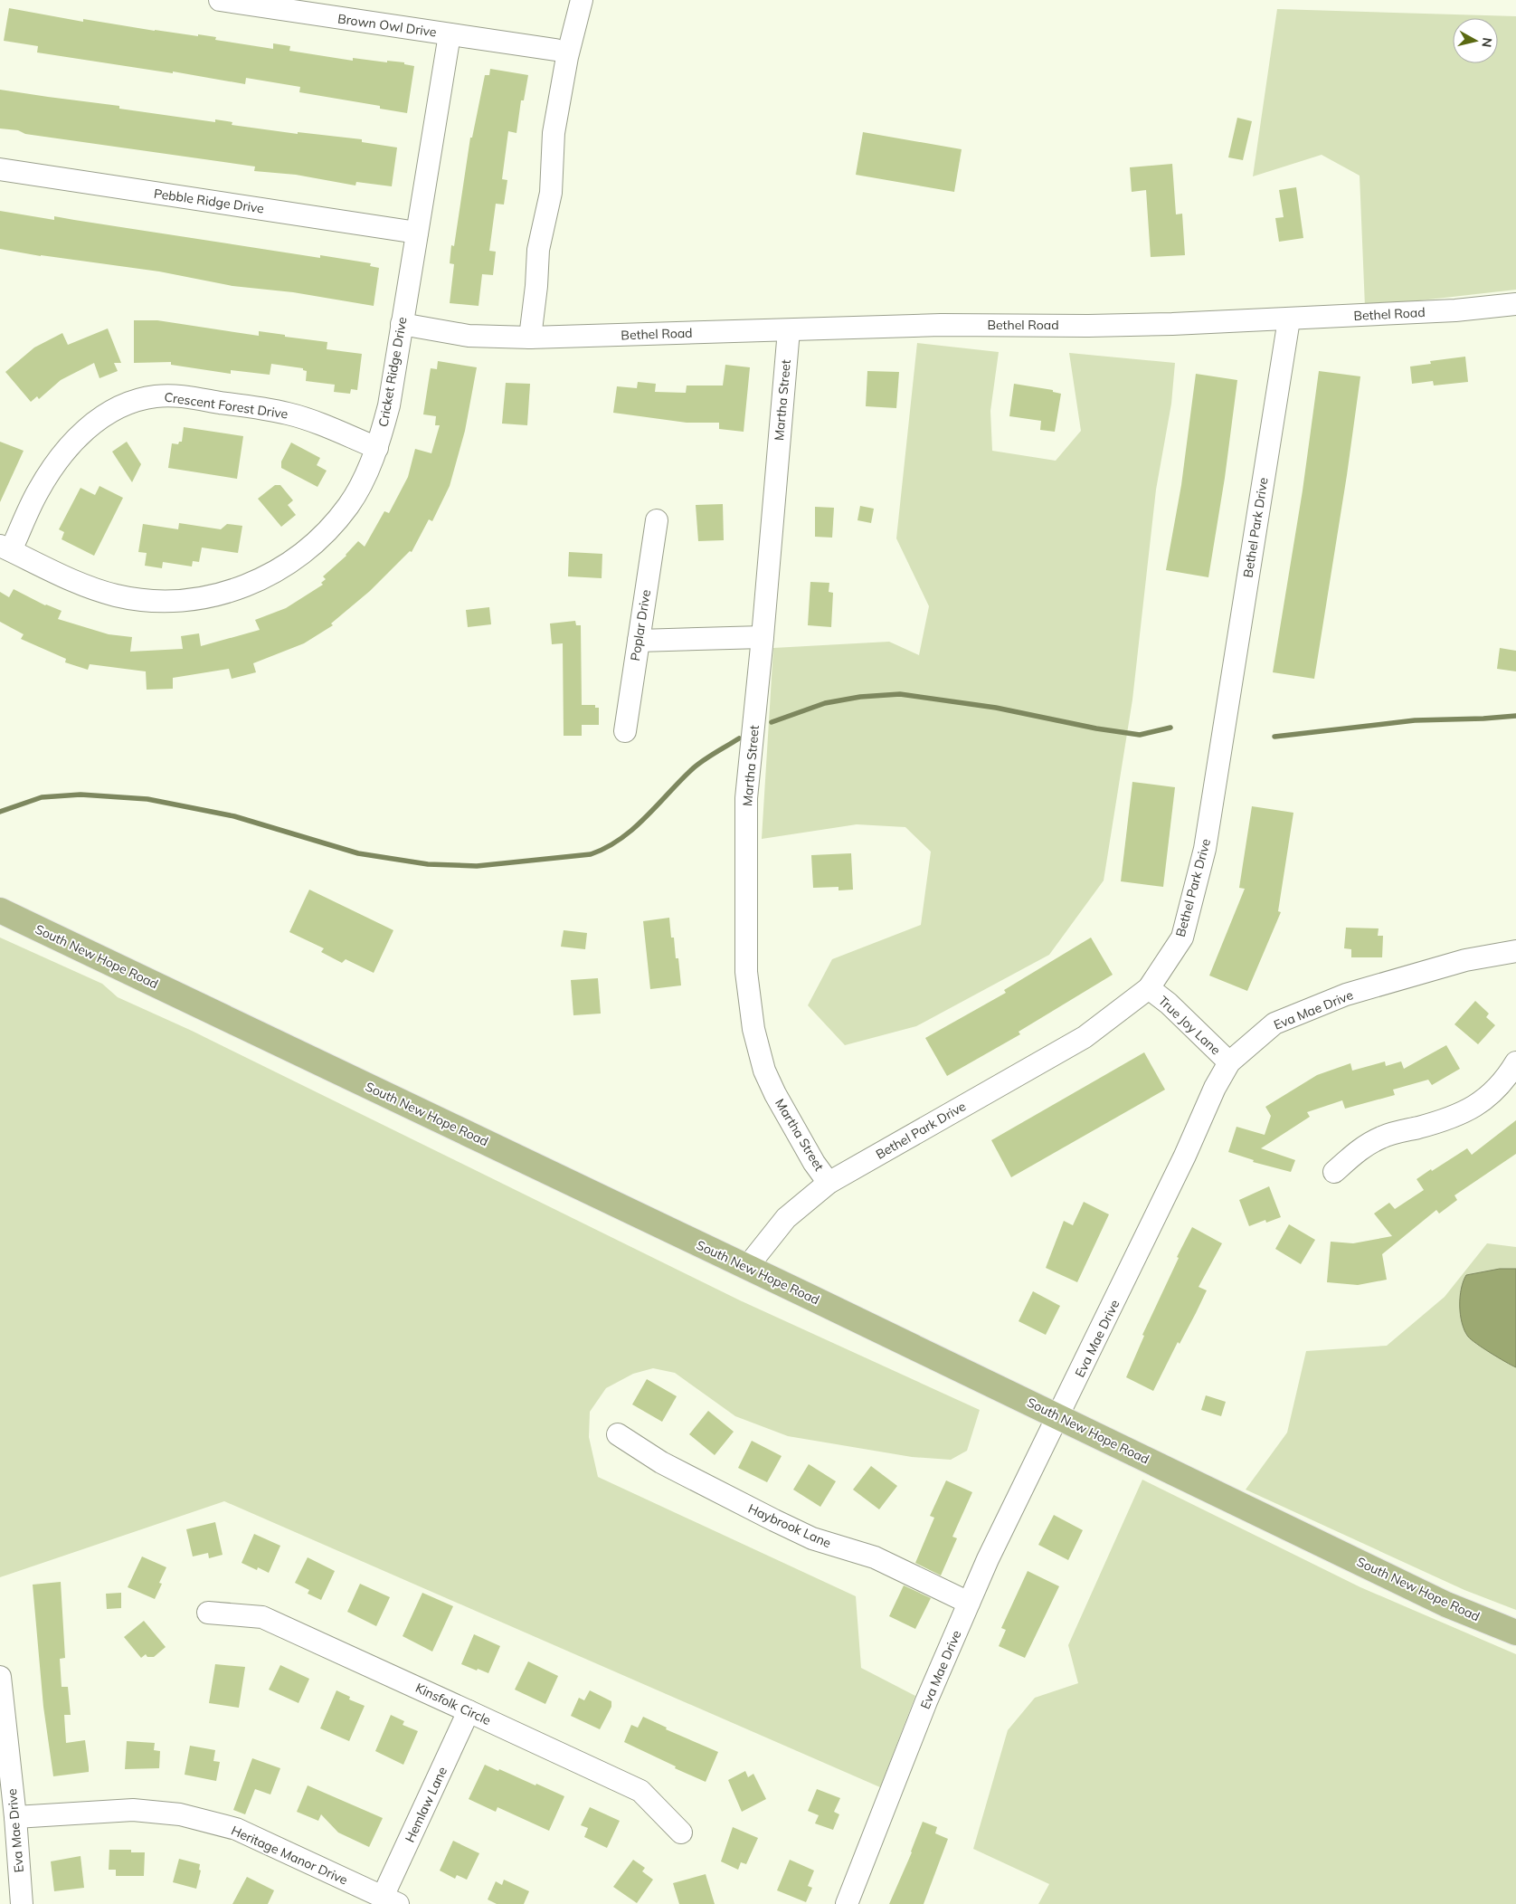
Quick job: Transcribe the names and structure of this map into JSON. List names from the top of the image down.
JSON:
{
  "streets": {
    "main road": ["South New Hope Road"],
    "street": [
      "Brown Owl Drive",
      "Pebble Ridge Drive",
      "Bethel Road",
      "Cricket Ridge Drive",
      "Martha Street",
      "Crescent Forest Drive",
      "Bethel Park Drive",
      "Poplar Drive",
      "Eva Mae Drive",
      "True Joy Lane",
      "Haybrook Lane",
      "Kinsfolk Circle",
      "Hemlaw Lane",
      "Heritage Manor Drive"
    ]
  },
  "crossings": [
    ["Brown Owl Drive", "Cricket Ridge Drive"],
    ["Pebble Ridge Drive", "Cricket Ridge Drive"],
    ["Bethel Road", "Cricket Ridge Drive"],
    ["Bethel Road", "Martha Street"],
    ["Bethel Road", "Bethel Park Drive"],
    ["Cricket Ridge Drive", "Crescent Forest Drive"],
    ["Martha Street", "Bethel Park Drive"],
    ["Bethel Park Drive", "South New Hope Road"],
    ["Bethel Park Drive", "True Joy Lane"],
    ["South New Hope Road", "Eva Mae Drive"],
    ["Eva Mae Drive", "True Joy Lane"],
    ["Eva Mae Drive", "Haybrook Lane"],
    ["Eva Mae Drive", "Heritage Manor Drive"],
    ["Kinsfolk Circle", "Hemlaw Lane"],
    ["Hemlaw Lane", "Heritage Manor Drive"]
  ],
  "north": "right"
}
